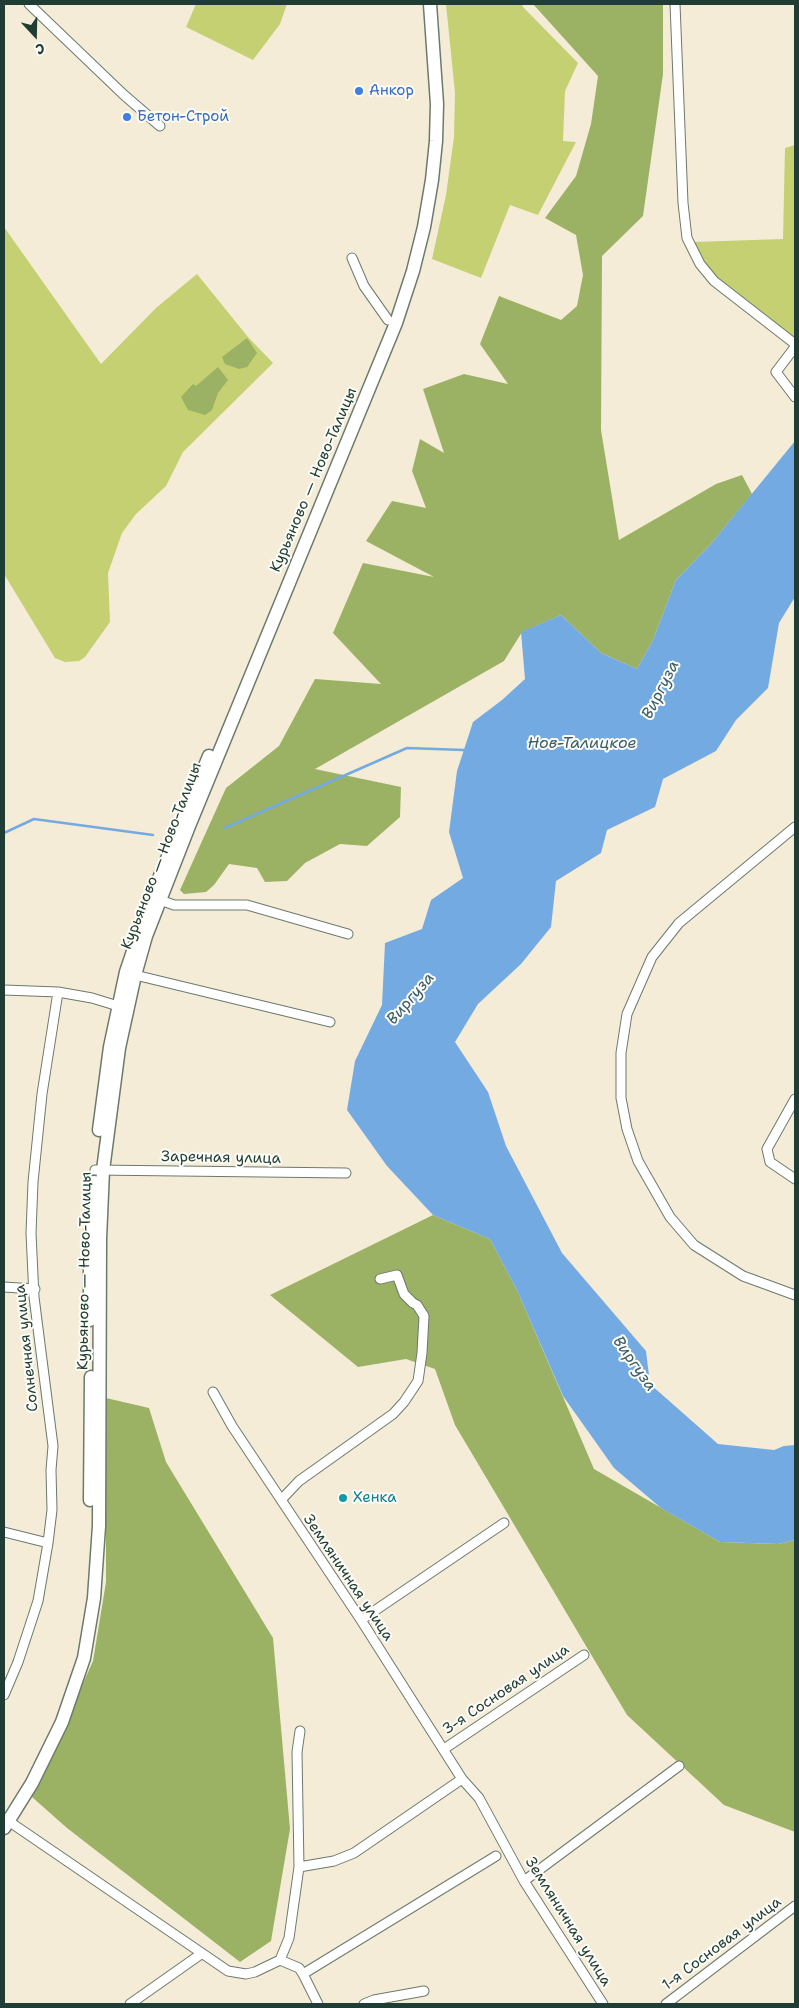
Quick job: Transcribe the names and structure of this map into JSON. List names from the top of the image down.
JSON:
{
  "streets": {
    "main road": ["Курьяново — Ново-Талицы"],
    "street": [
      "Заречная улица",
      "Солнечная улица",
      "Земляничная улица",
      "3-я Сосновая улица",
      "1-я Сосновая улица"
    ]
  },
  "crossings": [
    ["Курьяново — Ново-Талицы", "Заречная улица"],
    ["Земляничная улица", "3-я Сосновая улица"]
  ],
  "water": ["Виргуза", "Нов-Талицкое"],
  "places": ["Анкор", "Бетон-Строй", "Хенка"],
  "north": "bottom"
}
